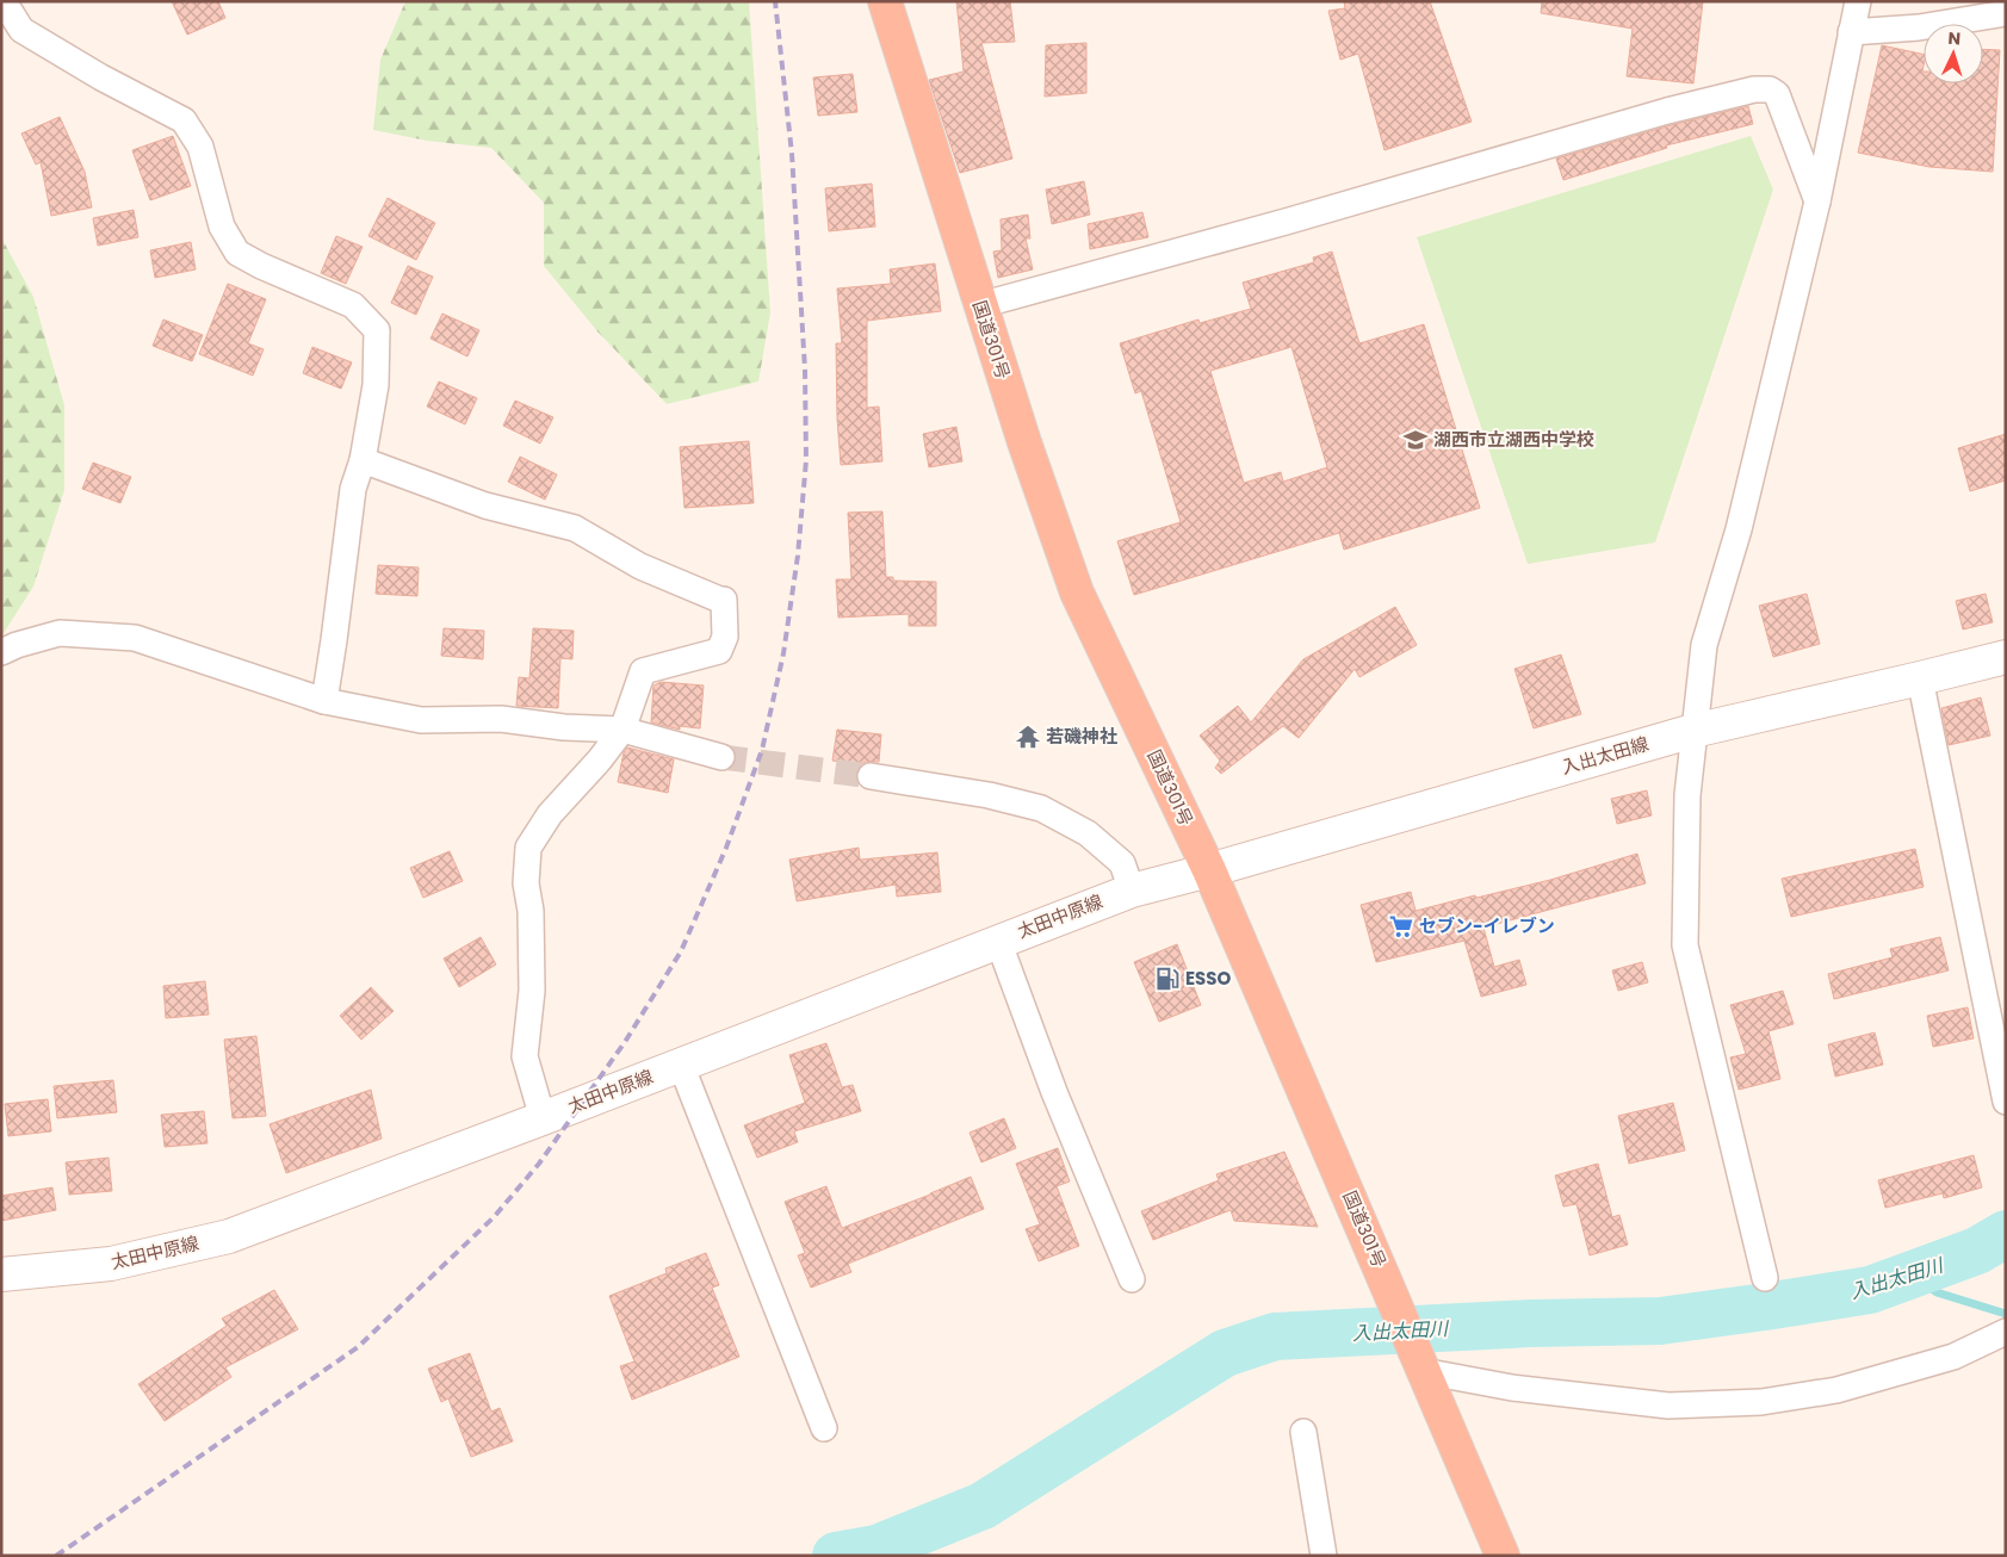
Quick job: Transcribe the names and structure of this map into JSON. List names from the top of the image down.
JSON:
{
  "streets": {
    "highway": ["国道301号"],
    "main road": ["入出太田線", "太田中原線"]
  },
  "crossings": [
    ["国道301号", "入出太田線"],
    ["国道301号", "太田中原線"],
    ["入出太田線", "太田中原線"]
  ],
  "water": ["入出太田川"],
  "places": {
    "school or university": ["湖西市立湖西中学校"],
    "temple": ["若磯神社"],
    "supermarket": ["セブン-イレブン"],
    "fuel station": ["ESSO"]
  },
  "north": "top"
}
